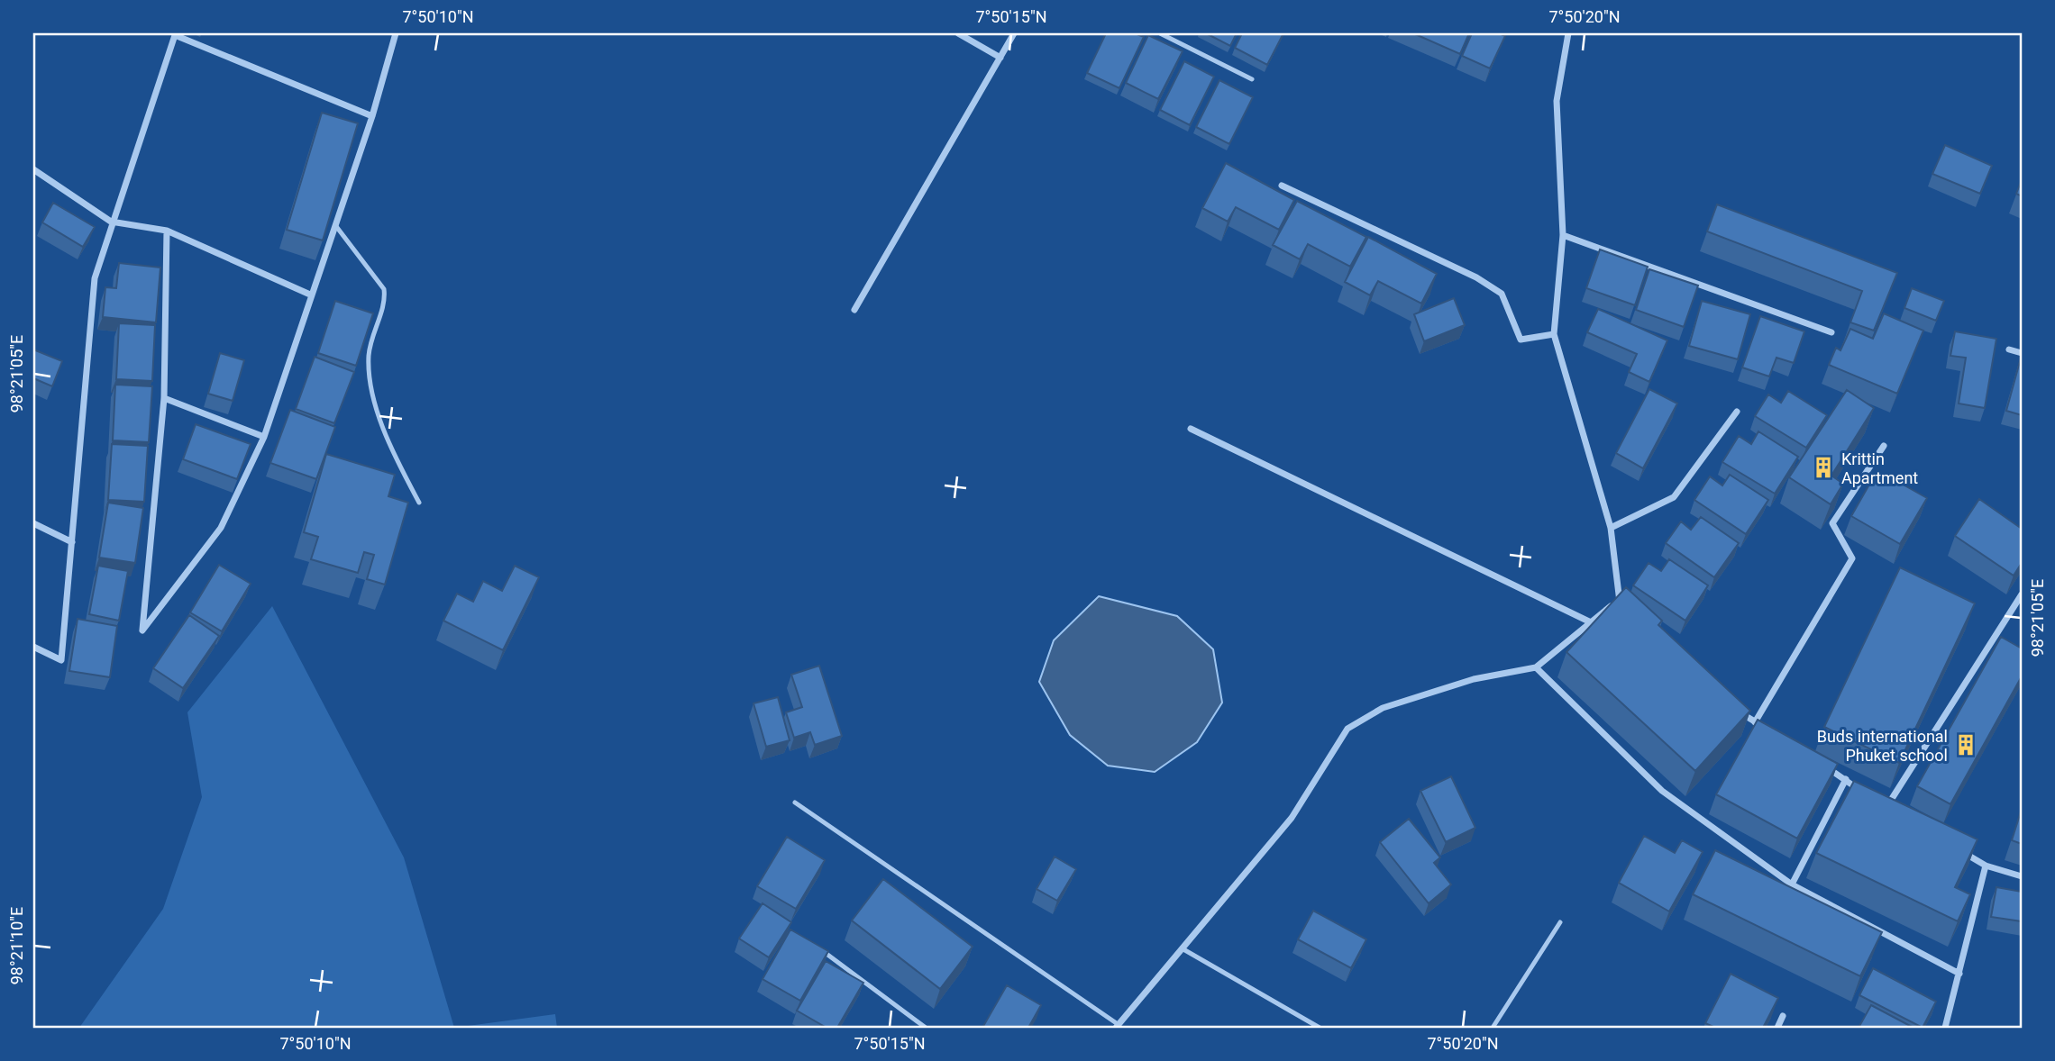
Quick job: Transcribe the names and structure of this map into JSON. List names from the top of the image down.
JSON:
{
  "places": {
    "building": ["Krittin Apartment", "Buds international Phuket school"]
  },
  "coordinates": [
    "7°50'10\"N",
    "7°50'15\"N",
    "7°50'20\"N",
    "98°21'05\"E",
    "98°21'10\"E"
  ]
}
